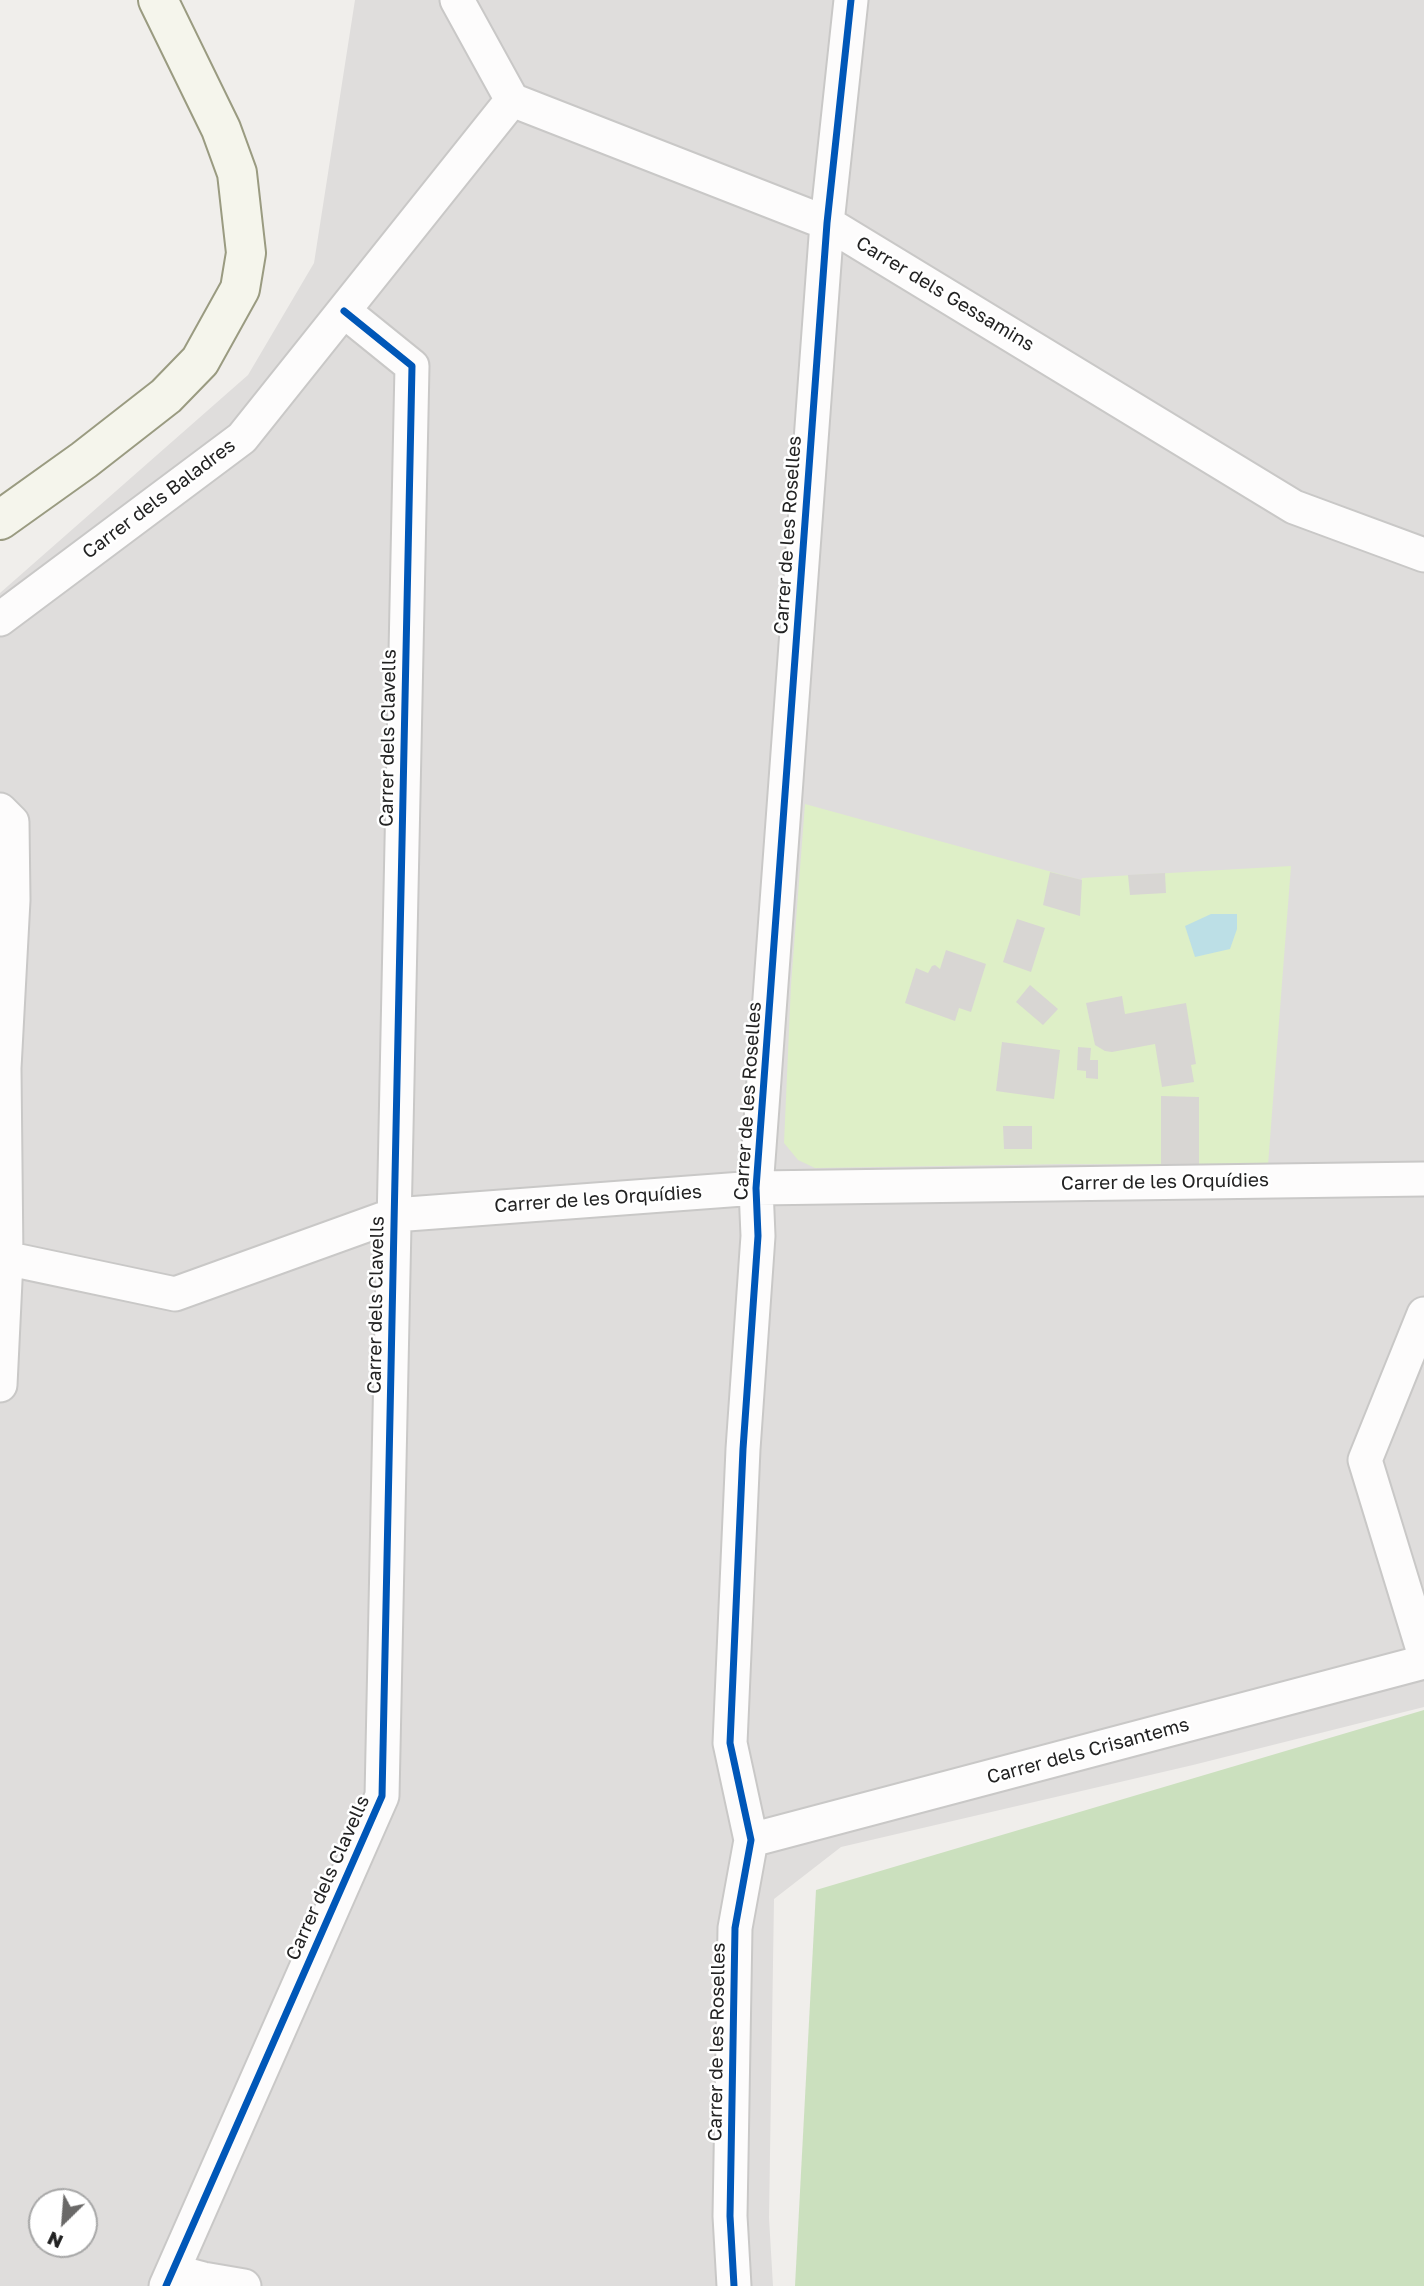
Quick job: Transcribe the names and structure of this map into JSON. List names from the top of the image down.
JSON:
{
  "streets": {
    "street": [
      "Carrer dels Gessamins",
      "Carrer dels Baladres",
      "Carrer de les Roselles",
      "Carrer dels Clavells",
      "Carrer de les Orquídies",
      "Carrer dels Crisantems"
    ]
  },
  "crossings": [
    ["Carrer dels Gessamins", "Carrer dels Baladres"],
    ["Carrer dels Gessamins", "Carrer de les Roselles"],
    ["Carrer dels Baladres", "Carrer dels Clavells"],
    ["Carrer de les Roselles", "Carrer de les Orquídies"],
    ["Carrer de les Roselles", "Carrer dels Crisantems"],
    ["Carrer dels Clavells", "Carrer de les Orquídies"]
  ],
  "north": "bottom left"
}
